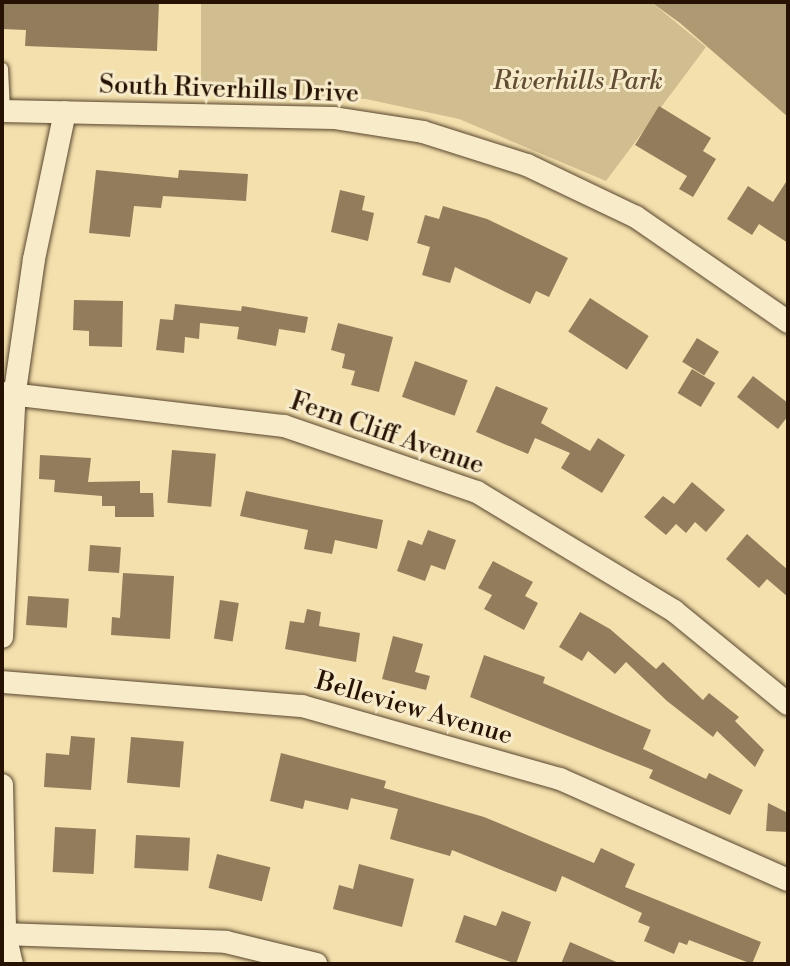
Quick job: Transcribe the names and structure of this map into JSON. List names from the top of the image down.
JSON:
{
  "streets": {
    "street": ["South Riverhills Drive", "Fern Cliff Avenue", "Belleview Avenue"]
  },
  "parks": ["Riverhills Park"]
}
